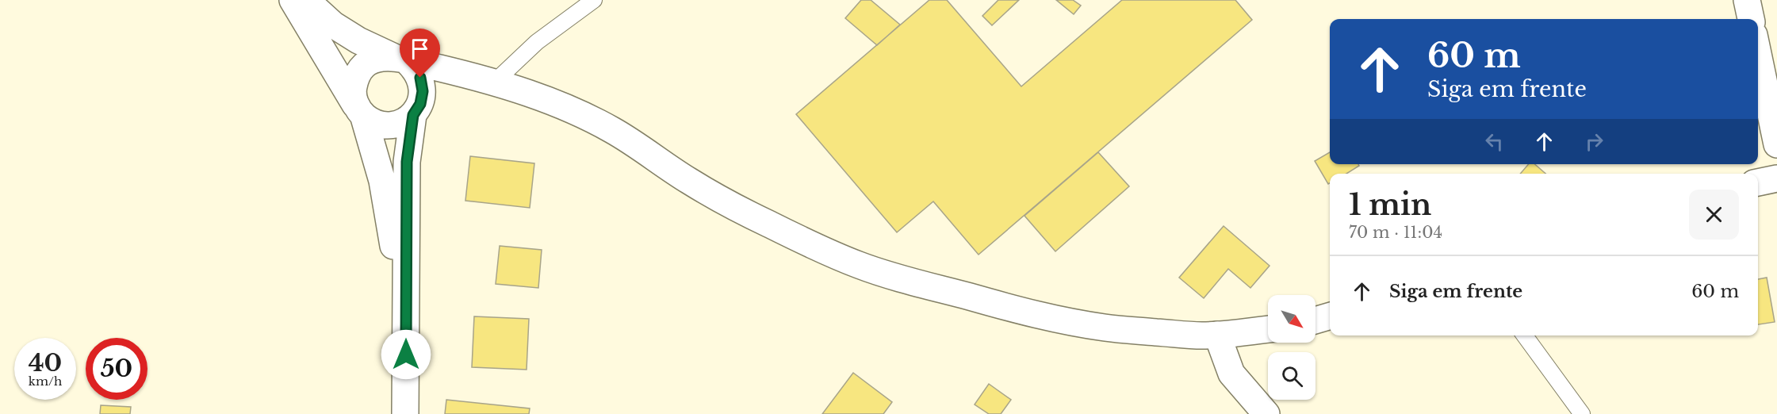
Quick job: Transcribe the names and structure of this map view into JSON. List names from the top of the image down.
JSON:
{
  "north": "bottom right",
  "page": {
    "turn": ["60 m", "Siga em frente"],
    "heading": ["1 min", "70 m · 11:04"],
    "list": [
      {
        "name": "Siga em frente",
        "value": "60 m"
      }
    ],
    "speed": "40 km/h",
    "limit": "50"
  }
}
